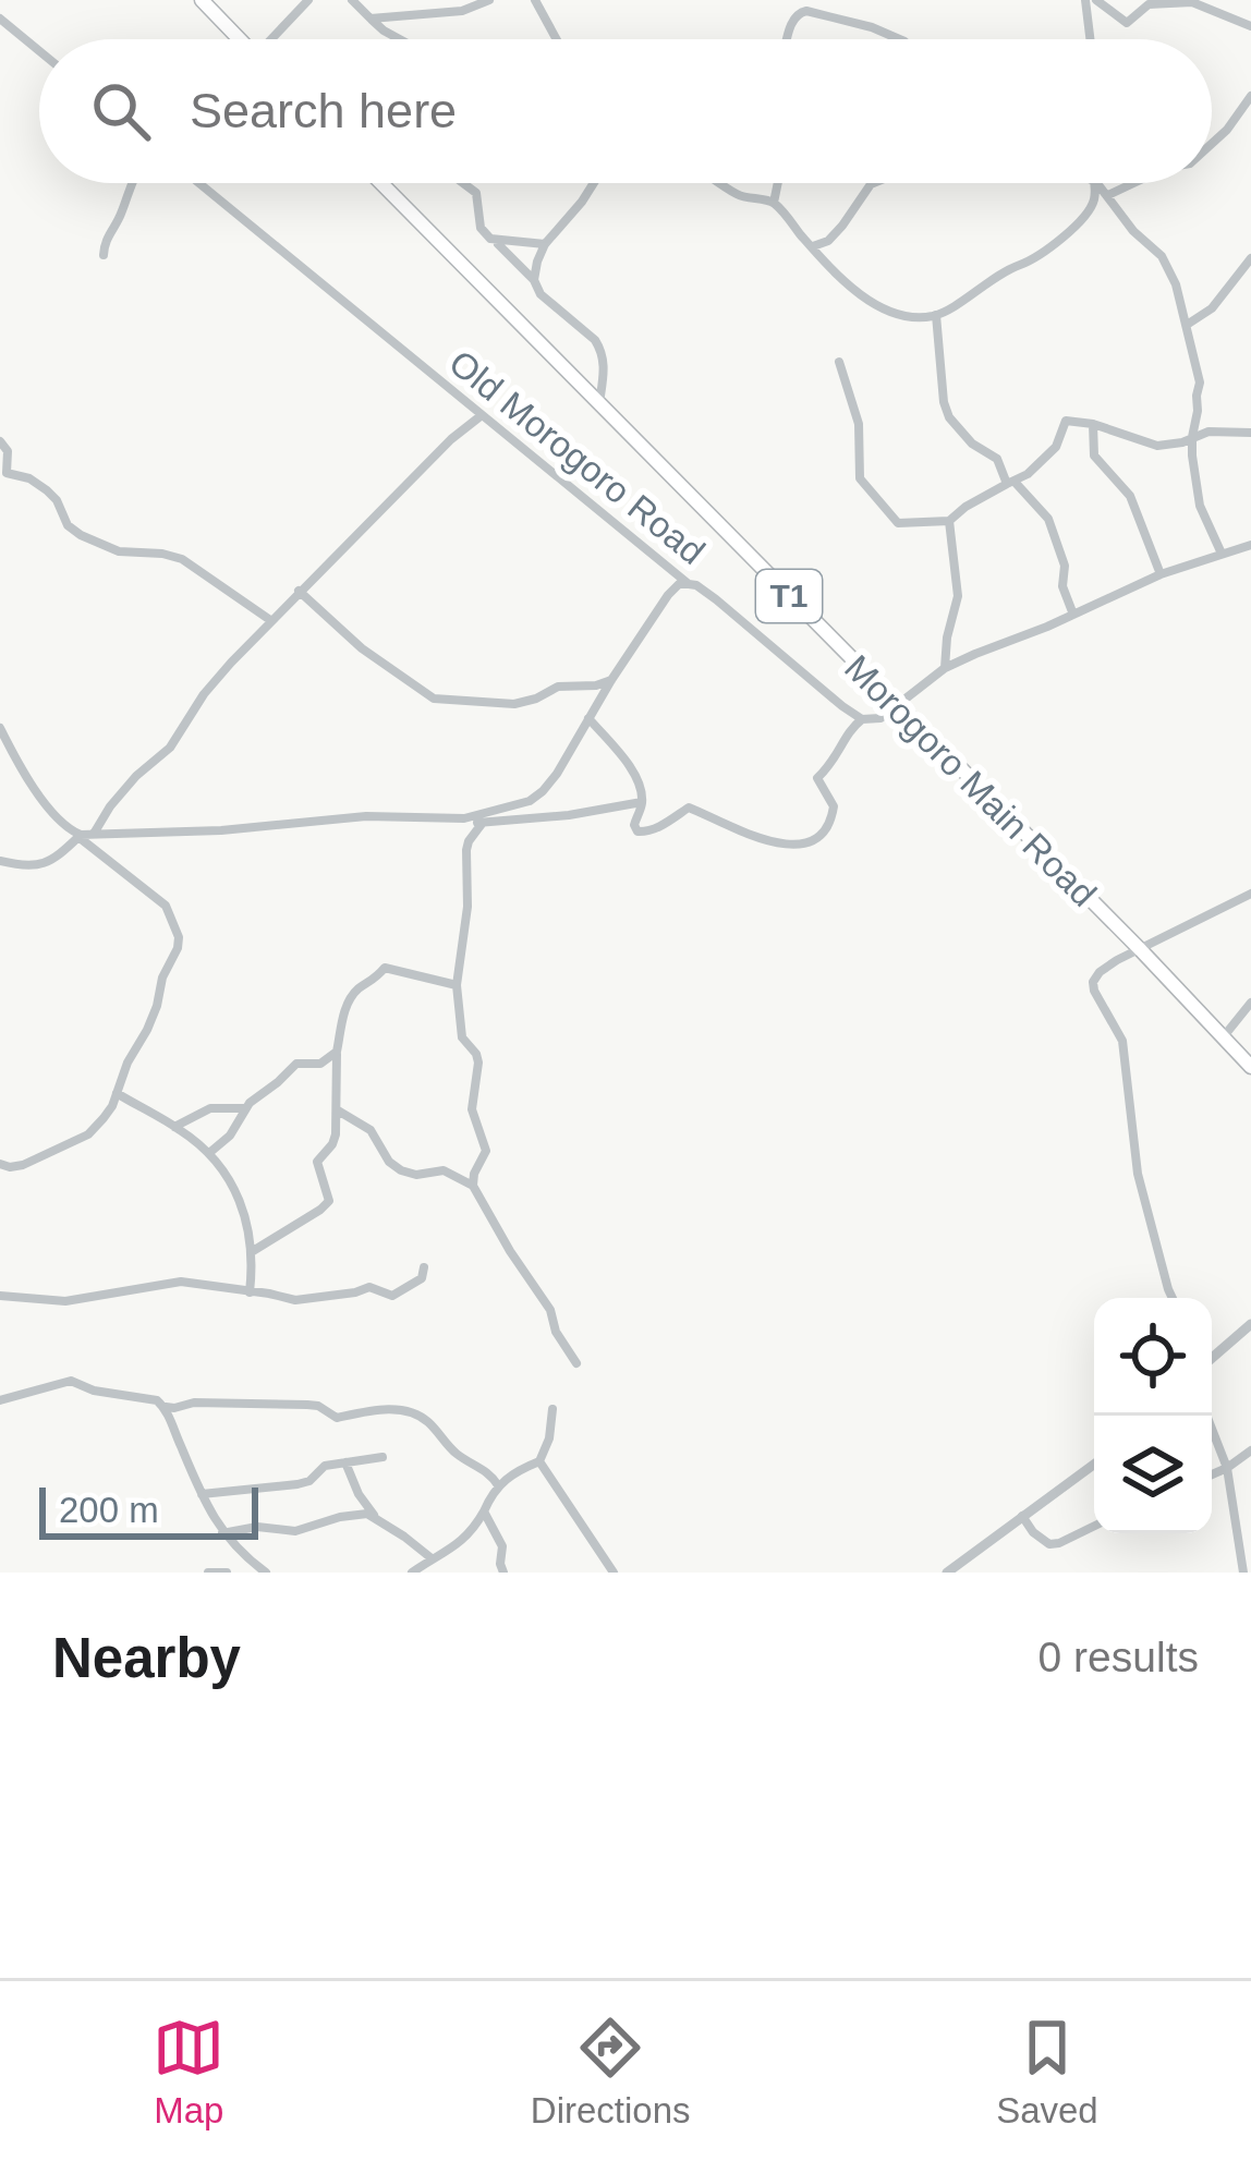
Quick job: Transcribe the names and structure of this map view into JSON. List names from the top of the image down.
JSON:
{
  "streets": {
    "highway": ["T1", "Morogoro Main Road"],
    "street": ["Old Morogoro Road"]
  },
  "scale_bar": "200 m",
  "page": {
    "search": "Search here",
    "scale": "200 m",
    "heading": ["Nearby", "0 results"],
    "nav": ["Map", "Directions", "Saved"]
  }
}
